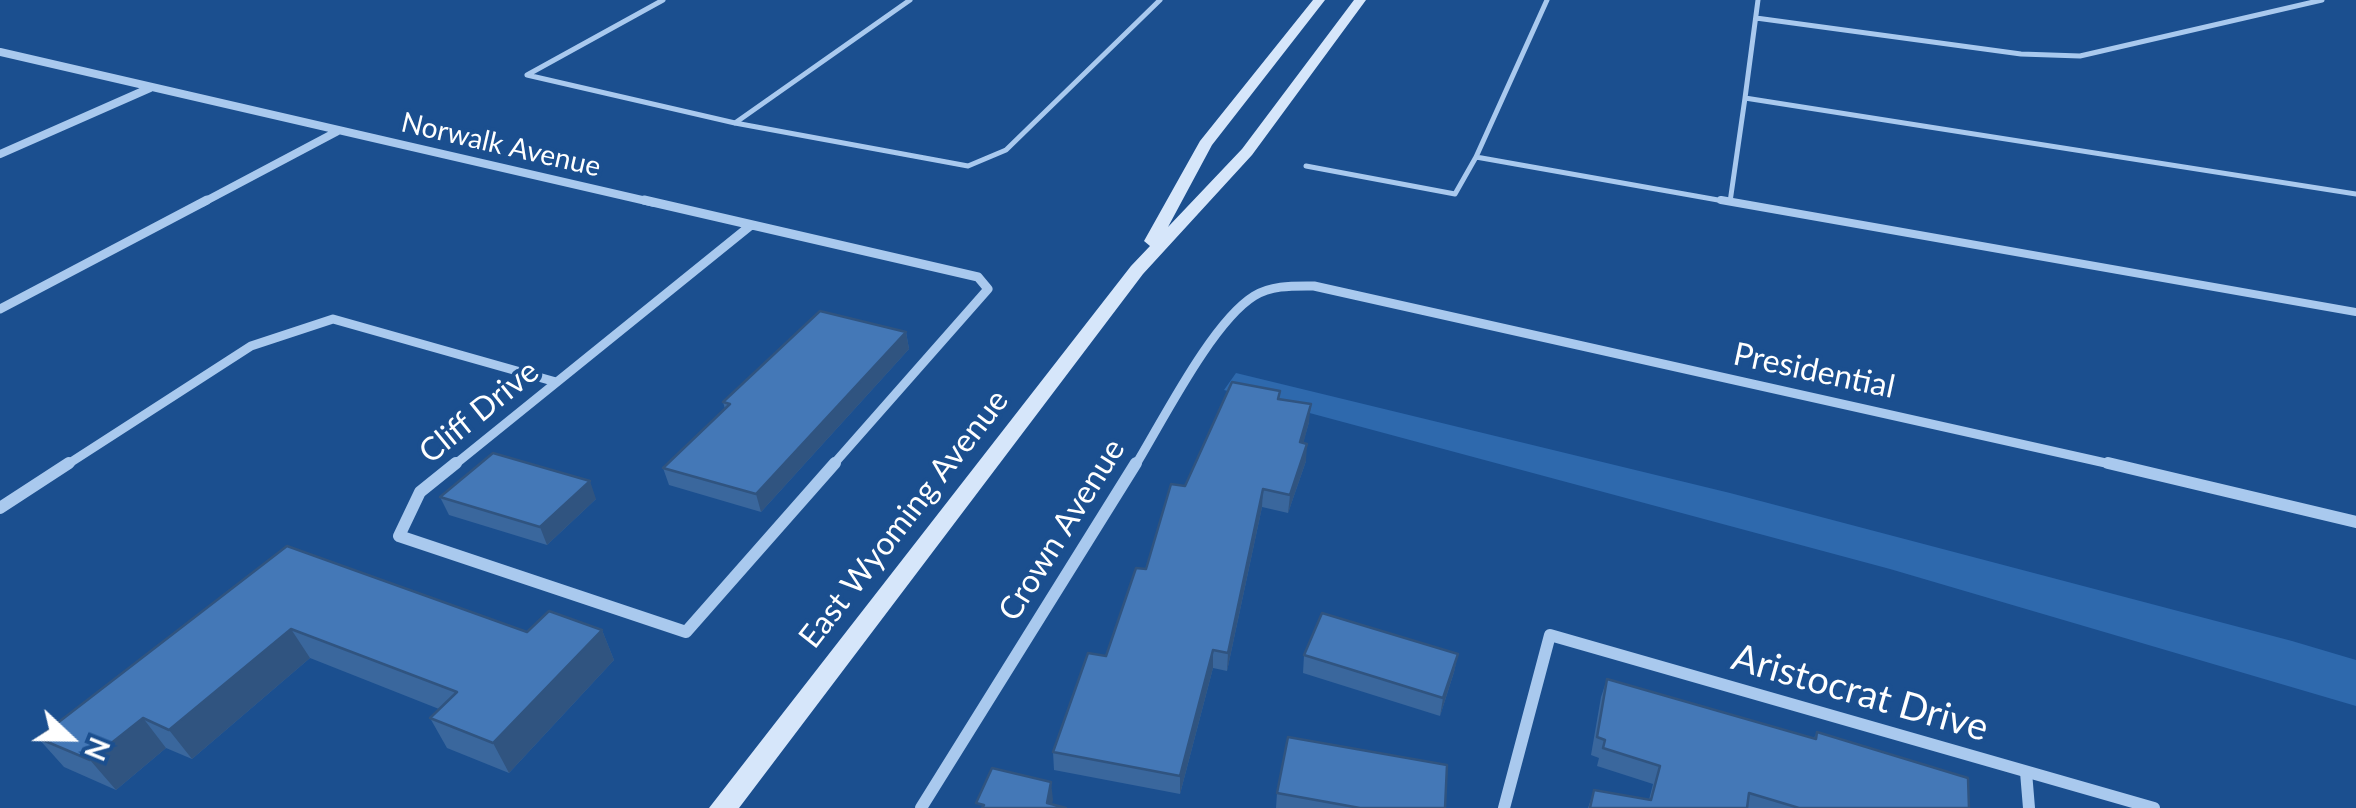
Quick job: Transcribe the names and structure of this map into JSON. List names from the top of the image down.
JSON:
{
  "streets": {
    "street": [
      "Norwalk Avenue",
      "Presidential",
      "Cliff Drive",
      "East Wyoming Avenue",
      "Crown Avenue",
      "Aristocrat Drive"
    ]
  },
  "crossings": [
    ["Norwalk Avenue", "Cliff Drive"],
    ["Presidential", "Crown Avenue"]
  ],
  "north": "right"
}
